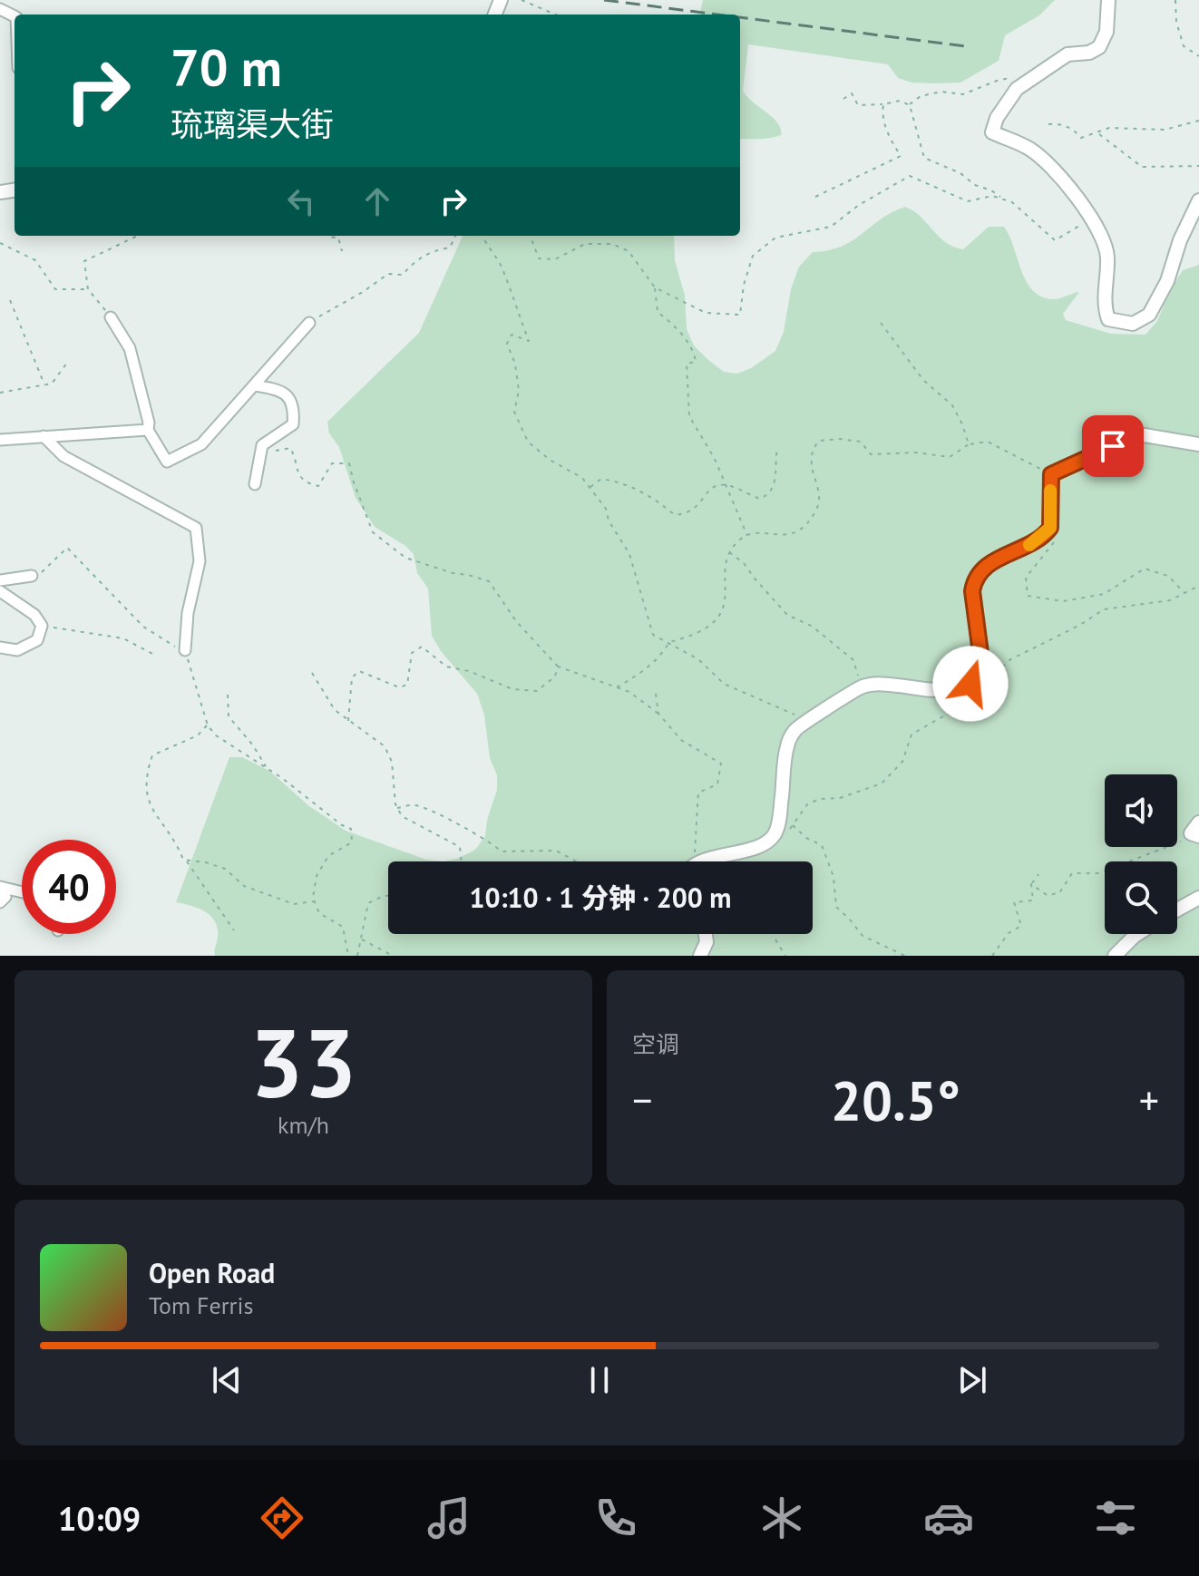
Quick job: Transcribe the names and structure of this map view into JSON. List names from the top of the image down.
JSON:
{
  "page": {
    "turn": ["70 m", "琉璃渠大街"],
    "limit": "40",
    "trip": "10:10 · 1 分钟 · 200 m",
    "tile": [
      ["33", "km/h"],
      "空调"
    ],
    "heat": ["−", "20.5°", "+"],
    "song": ["Open Road", "Tom Ferris"],
    "tabs": "10:09"
  }
}
